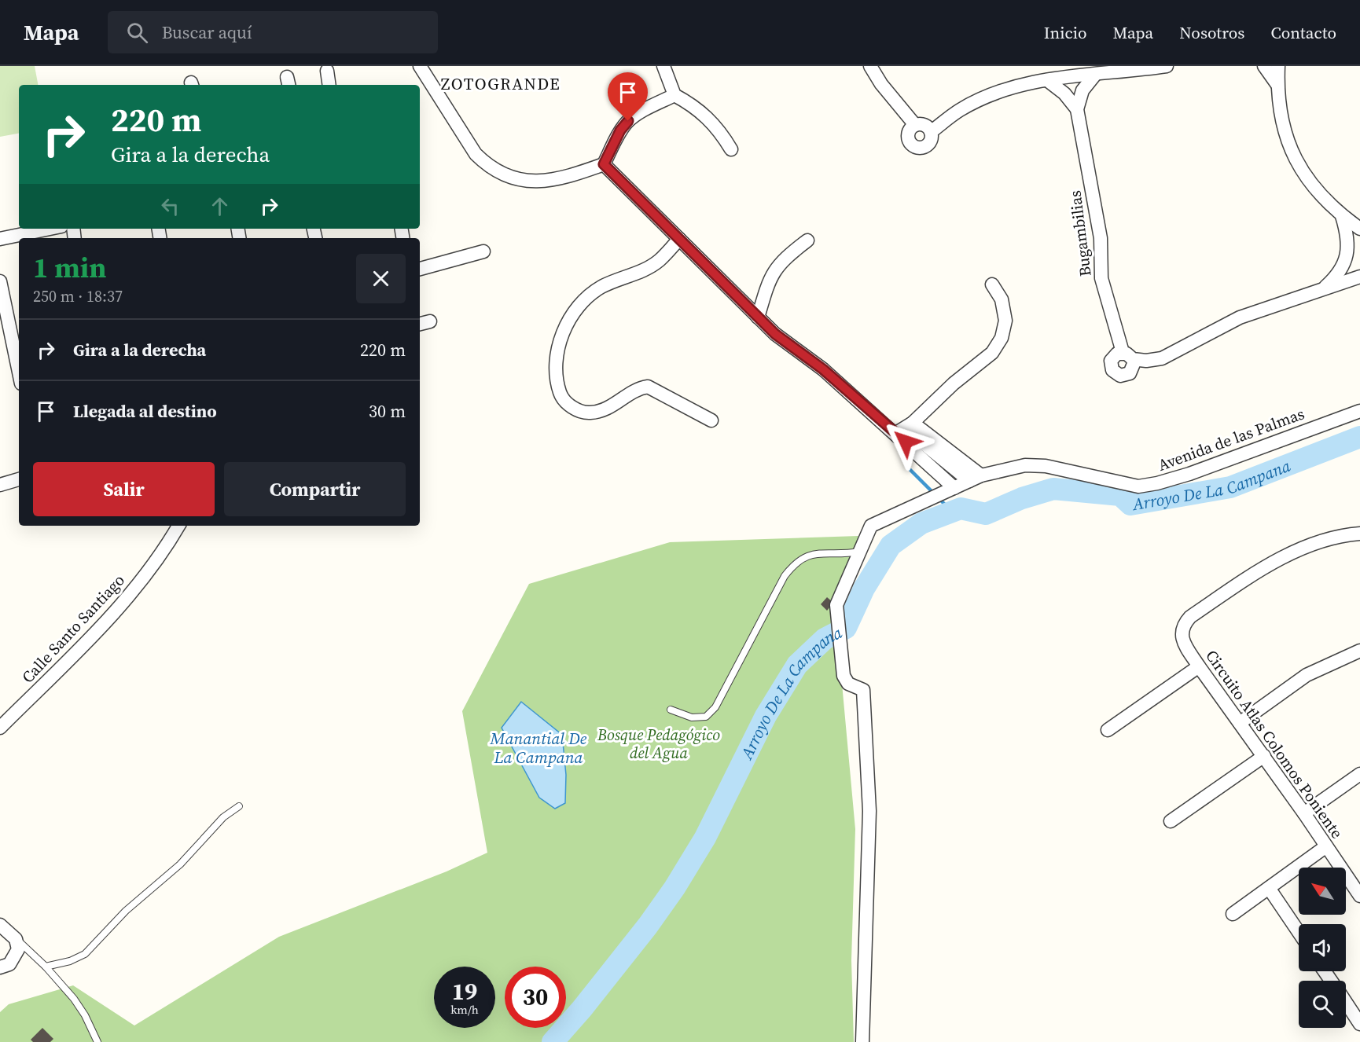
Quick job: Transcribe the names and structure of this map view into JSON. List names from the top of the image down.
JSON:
{
  "streets": {
    "street": [
      "Bugambilias",
      "Avenida de las Palmas",
      "Calle Santo Santiago",
      "Circuito Atlas Colomos Poniente"
    ]
  },
  "districts": ["ZOTOGRANDE"],
  "water": ["Arroyo De La Campana", "Manantial De La Campana"],
  "parks": ["Bosque Pedagógico del Agua"],
  "north": "top left",
  "page": {
    "header": "Mapa",
    "search": "Buscar aquí",
    "nav": [
      "Inicio",
      "Mapa",
      "Nosotros",
      "Contacto"
    ],
    "turn": ["220 m", "Gira a la derecha"],
    "heading": ["1 min", "250 m · 18:37"],
    "list": [
      {
        "name": "Gira a la derecha",
        "value": "220 m"
      },
      {
        "name": "Llegada al destino",
        "value": "30 m"
      }
    ],
    "buttons": ["Salir", "Compartir"],
    "speed": "19 km/h",
    "limit": "30"
  }
}
